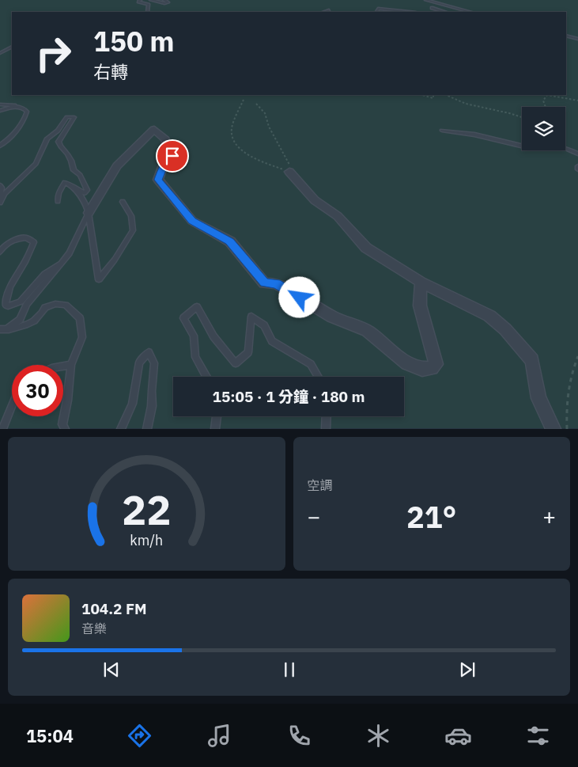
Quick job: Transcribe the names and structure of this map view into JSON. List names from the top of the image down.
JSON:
{
  "page": {
    "turn": ["150 m", "右轉"],
    "limit": "30",
    "trip": "15:05 · 1 分鐘 · 180 m",
    "tile": "空調",
    "heat": ["−", "21°", "+"],
    "song": ["104.2 FM", "音樂"],
    "tabs": "15:04",
    "gauge": ["22", "km/h"]
  }
}
